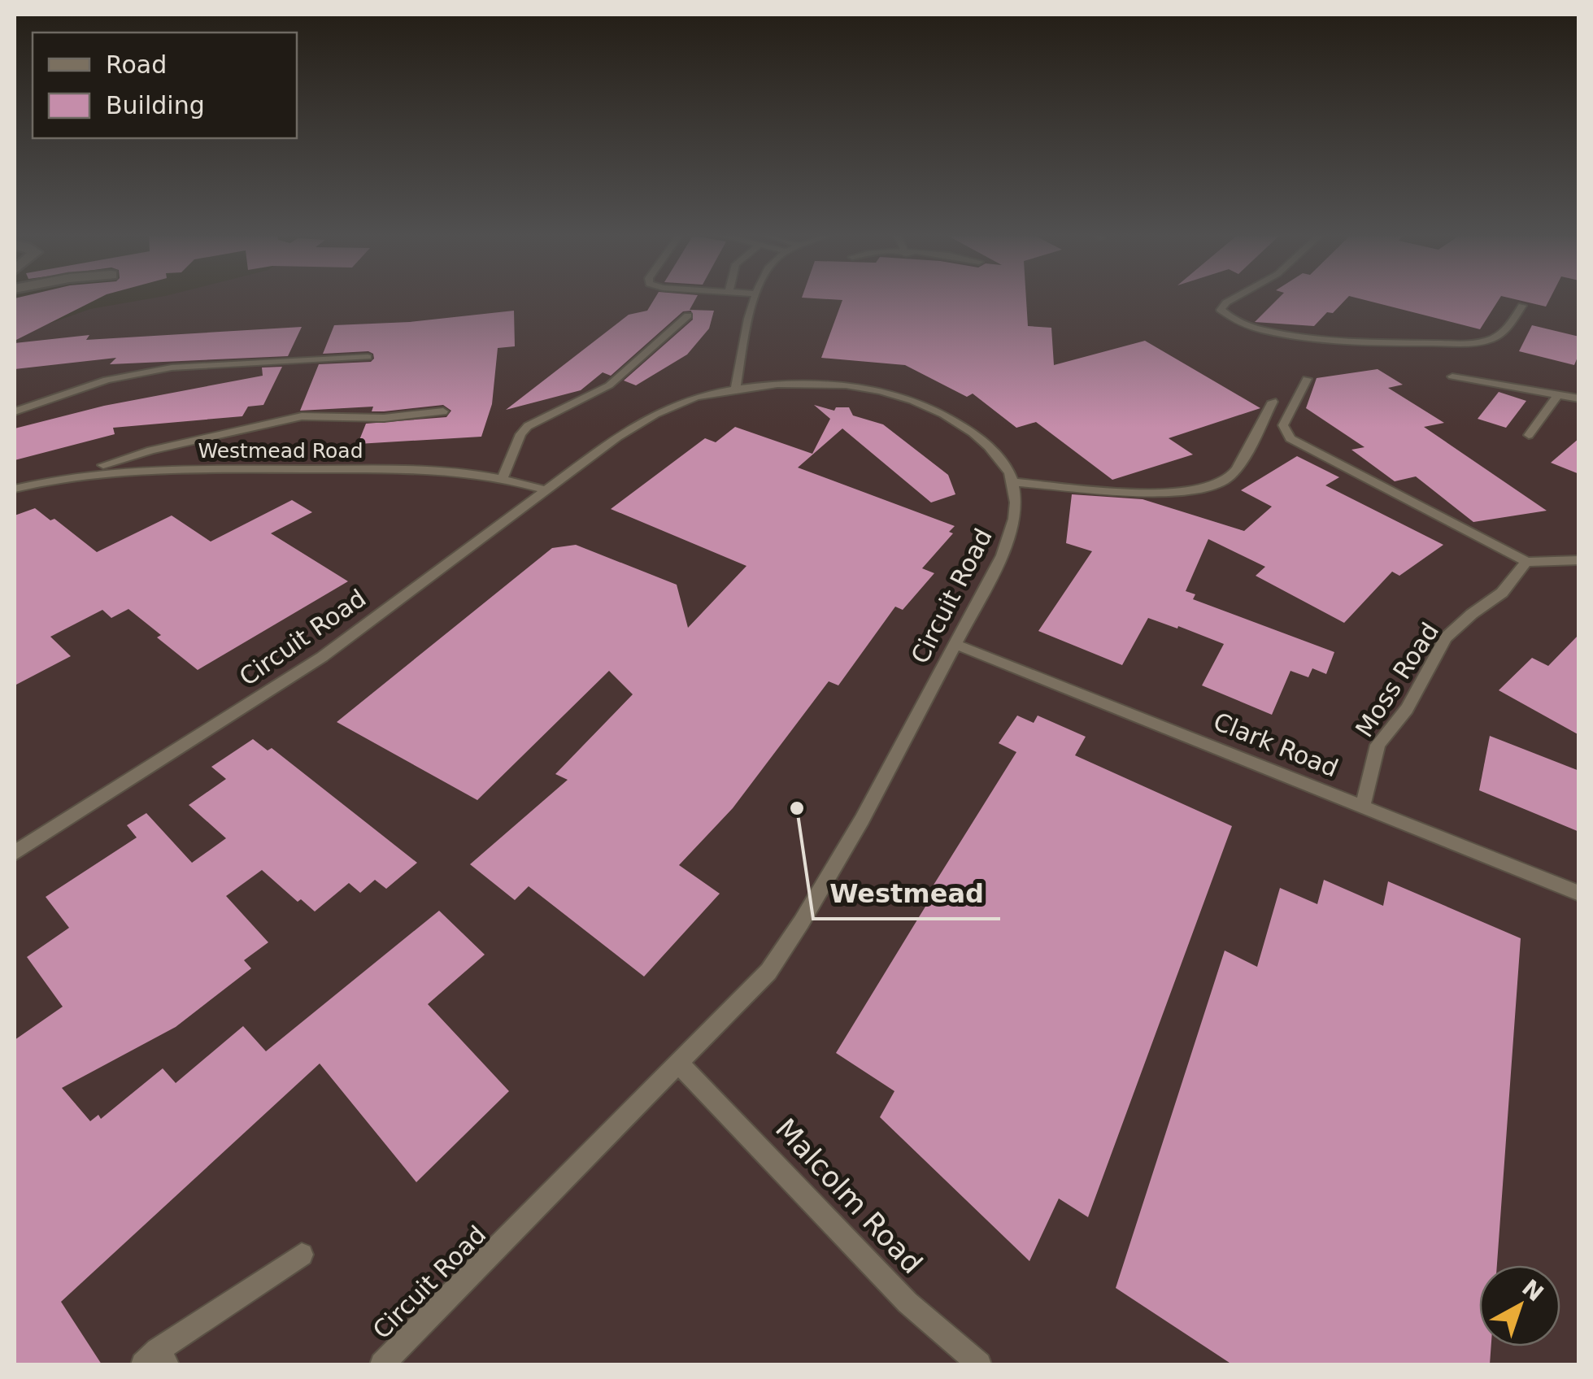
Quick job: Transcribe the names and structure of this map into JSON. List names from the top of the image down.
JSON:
{
  "streets": {
    "lane": [
      "Westmead Road",
      "Circuit Road",
      "Moss Road",
      "Clark Road",
      "Malcolm Road"
    ]
  },
  "crossings": [
    ["Westmead Road", "Circuit Road"],
    ["Circuit Road", "Clark Road"],
    ["Circuit Road", "Malcolm Road"],
    ["Moss Road", "Clark Road"]
  ],
  "places": ["Westmead"],
  "legend": ["Road", "Building"],
  "north": "top right"
}
